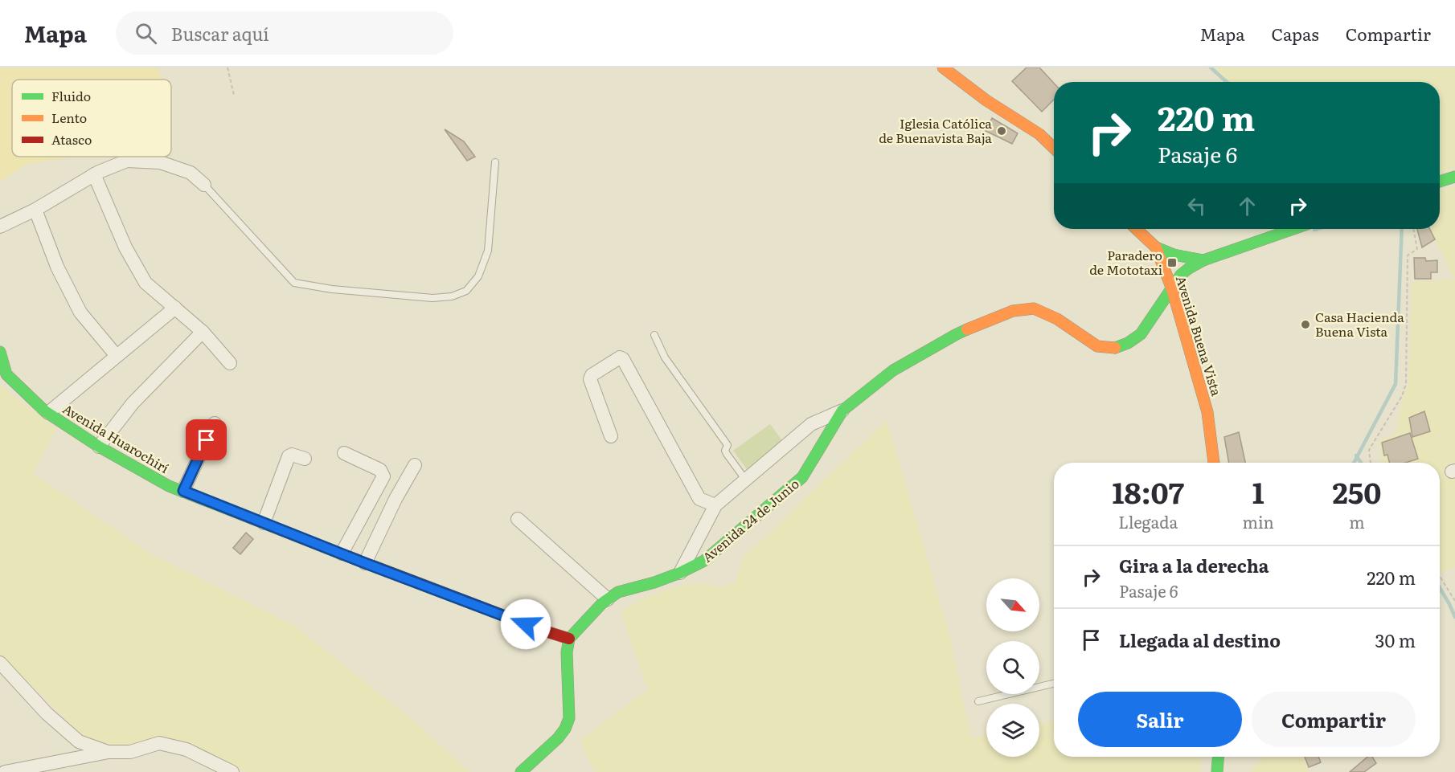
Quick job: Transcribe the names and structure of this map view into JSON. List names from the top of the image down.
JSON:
{
  "streets": {
    "street": ["Avenida Buena Vista", "Avenida Huarochirí", "Avenida 24 de Junio"]
  },
  "crossings": [
    ["Avenida Buena Vista", "Avenida 24 de Junio"],
    ["Avenida Huarochirí", "Avenida 24 de Junio"]
  ],
  "places": {
    "other": ["Iglesia Católica de Buenavista Baja", "Casa Hacienda Buena Vista"],
    "transit": ["Paradero de Mototaxi"]
  },
  "legend": ["Fluido", "Lento", "Atasco"],
  "north": "bottom right",
  "page": {
    "header": "Mapa",
    "search": "Buscar aquí",
    "nav": ["Mapa", "Capas", "Compartir"],
    "turn": ["220 m", "Pasaje 6"],
    "eta": [
      "18:07",
      "Llegada",
      "1",
      "min",
      "250",
      "m"
    ],
    "list": [
      {
        "name": "Gira a la derecha",
        "note": "Pasaje 6",
        "value": "220 m"
      },
      {
        "name": "Llegada al destino",
        "value": "30 m"
      }
    ],
    "buttons": ["Salir", "Compartir"]
  }
}
